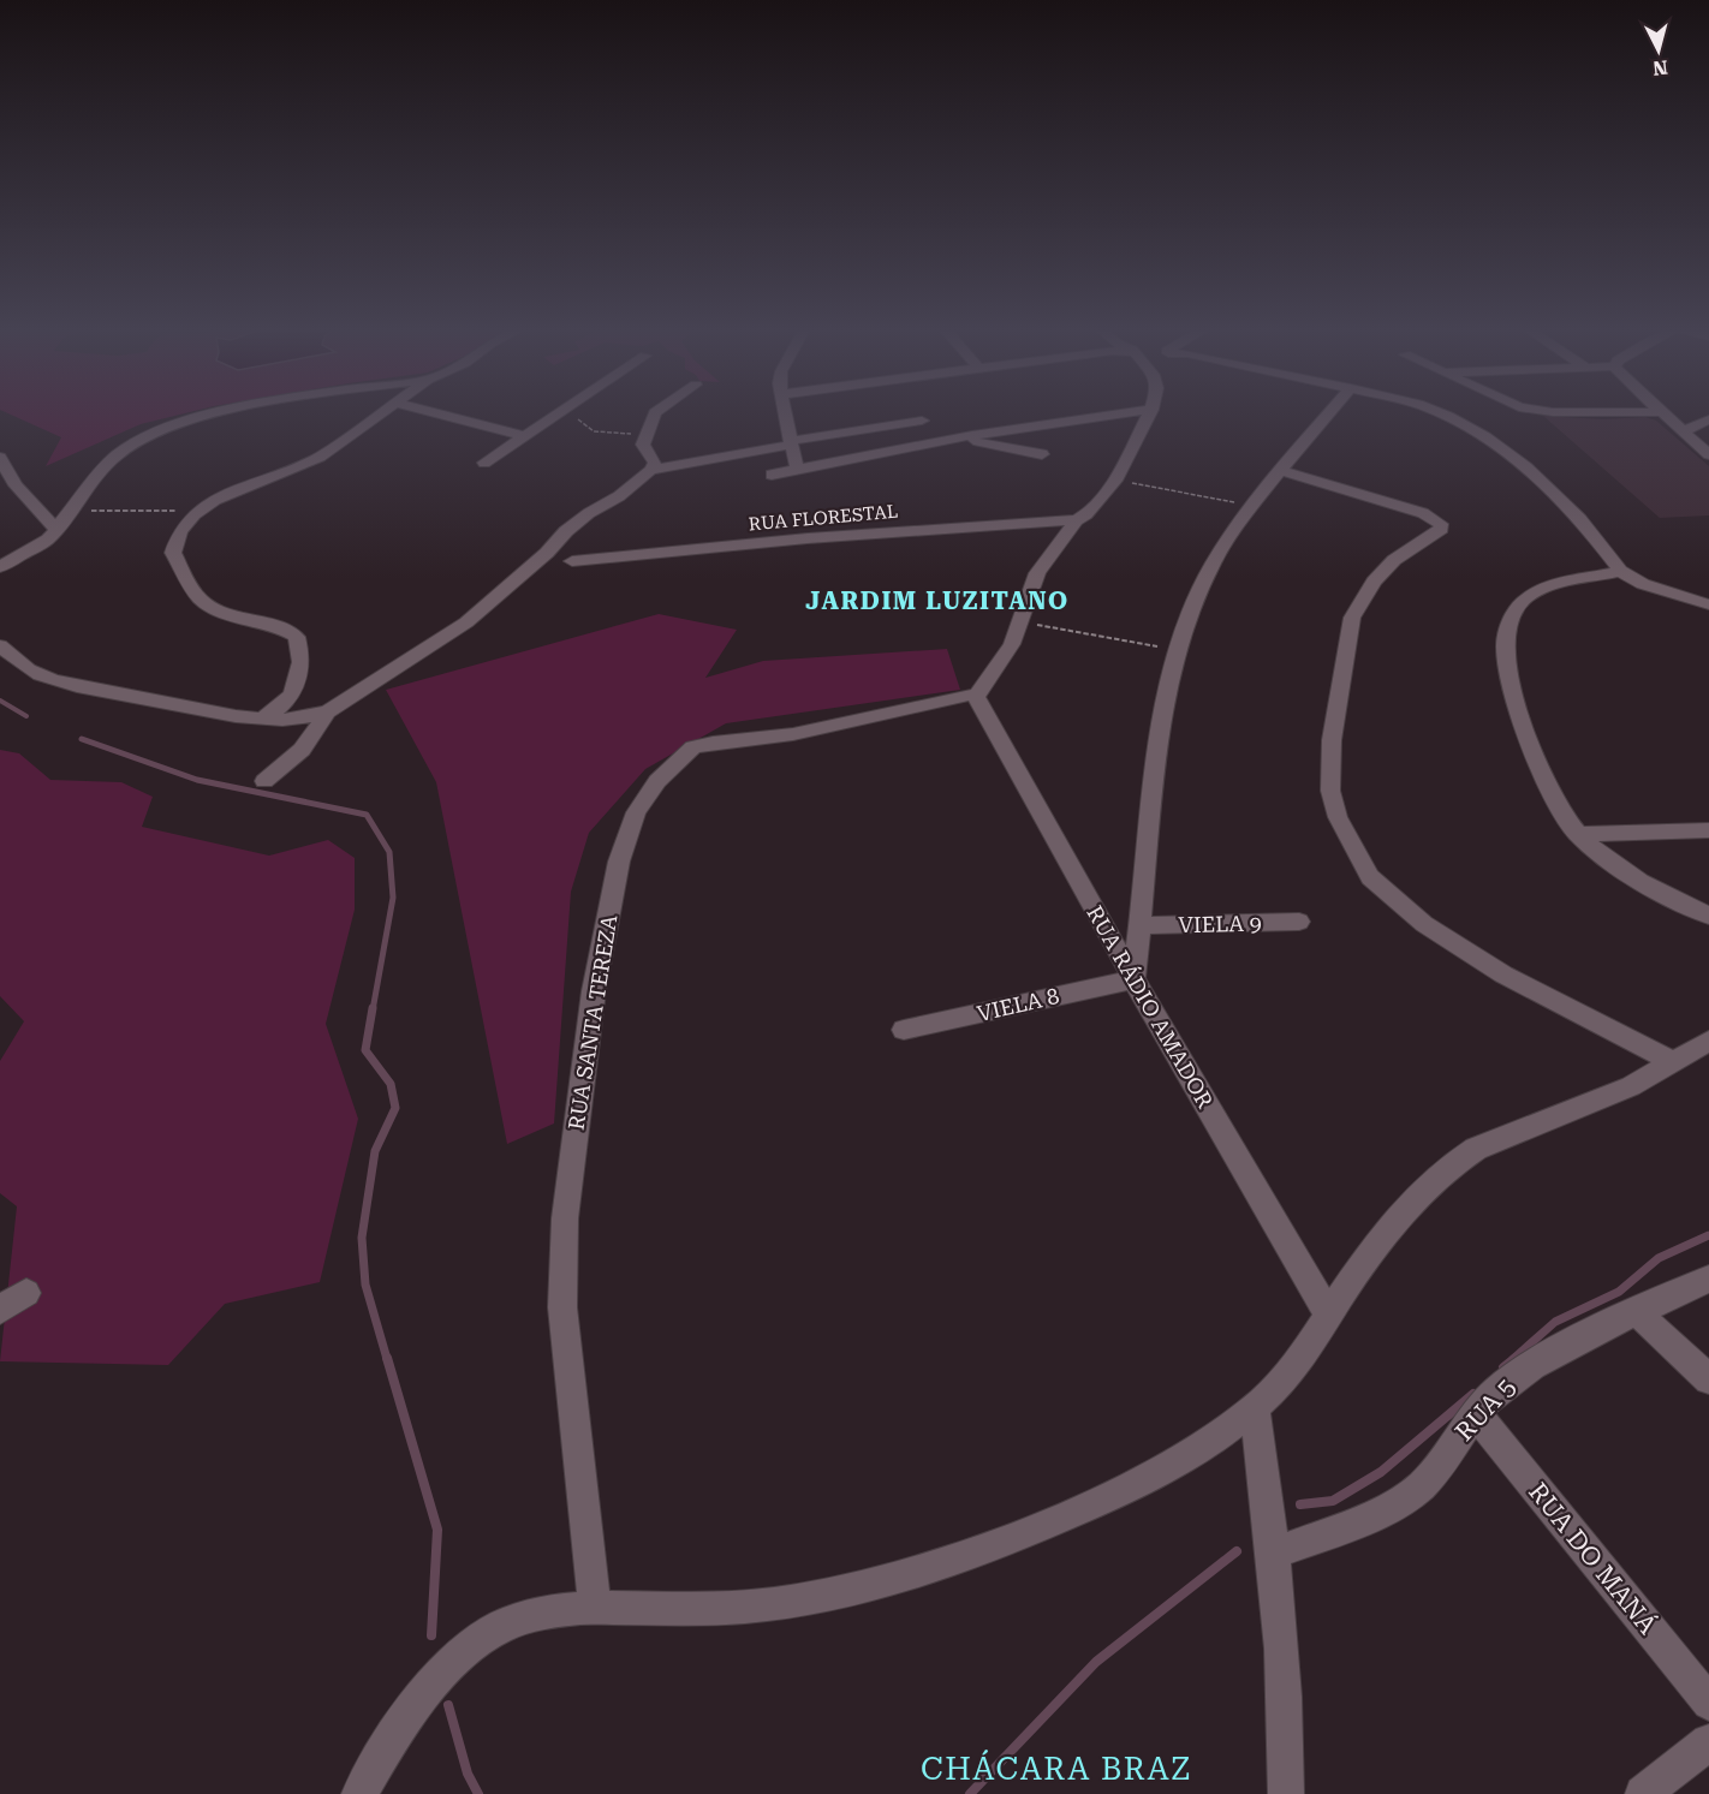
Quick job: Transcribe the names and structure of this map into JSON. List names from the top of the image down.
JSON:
{
  "streets": {
    "street": [
      "RUA FLORESTAL",
      "VIELA 9",
      "VIELA 8",
      "RUA RÁDIO AMADOR",
      "RUA SANTA TEREZA",
      "RUA 5",
      "RUA DO MANÁ"
    ]
  },
  "crossings": [
    ["VIELA 9", "RUA RÁDIO AMADOR"],
    ["VIELA 8", "RUA RÁDIO AMADOR"],
    ["RUA RÁDIO AMADOR", "RUA SANTA TEREZA"],
    ["RUA 5", "RUA DO MANÁ"]
  ],
  "districts": ["JARDIM LUZITANO", "CHÁCARA BRAZ"],
  "north": "bottom"
}
